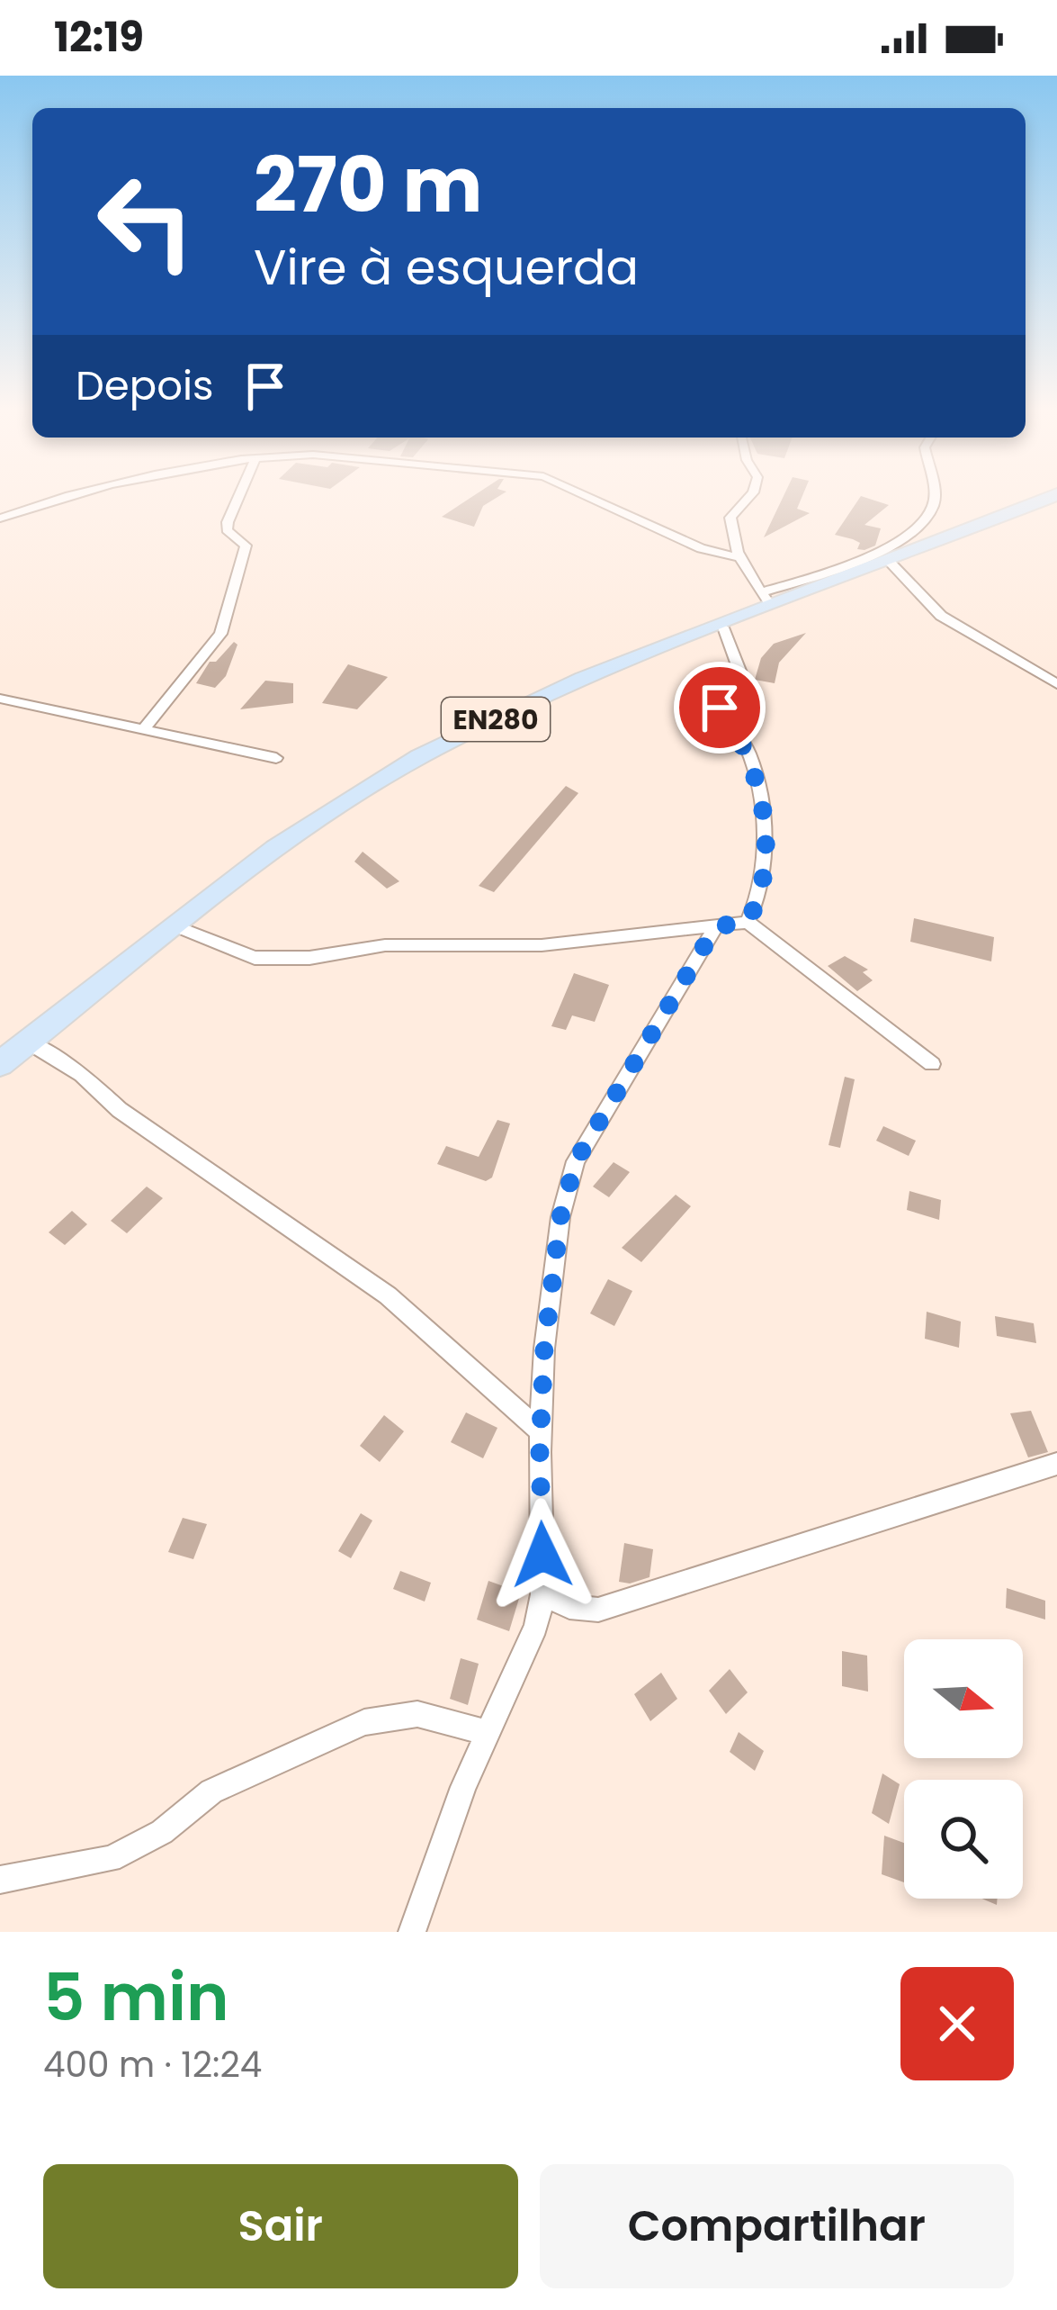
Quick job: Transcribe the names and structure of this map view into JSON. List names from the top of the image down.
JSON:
{
  "streets": {
    "main road": ["EN280"]
  },
  "north": "right",
  "page": {
    "status": "12:19",
    "turn": ["270 m", "Vire à esquerda"],
    "then": "Depois",
    "heading": ["5 min", "400 m · 12:24"],
    "buttons": ["Sair", "Compartilhar"]
  }
}
